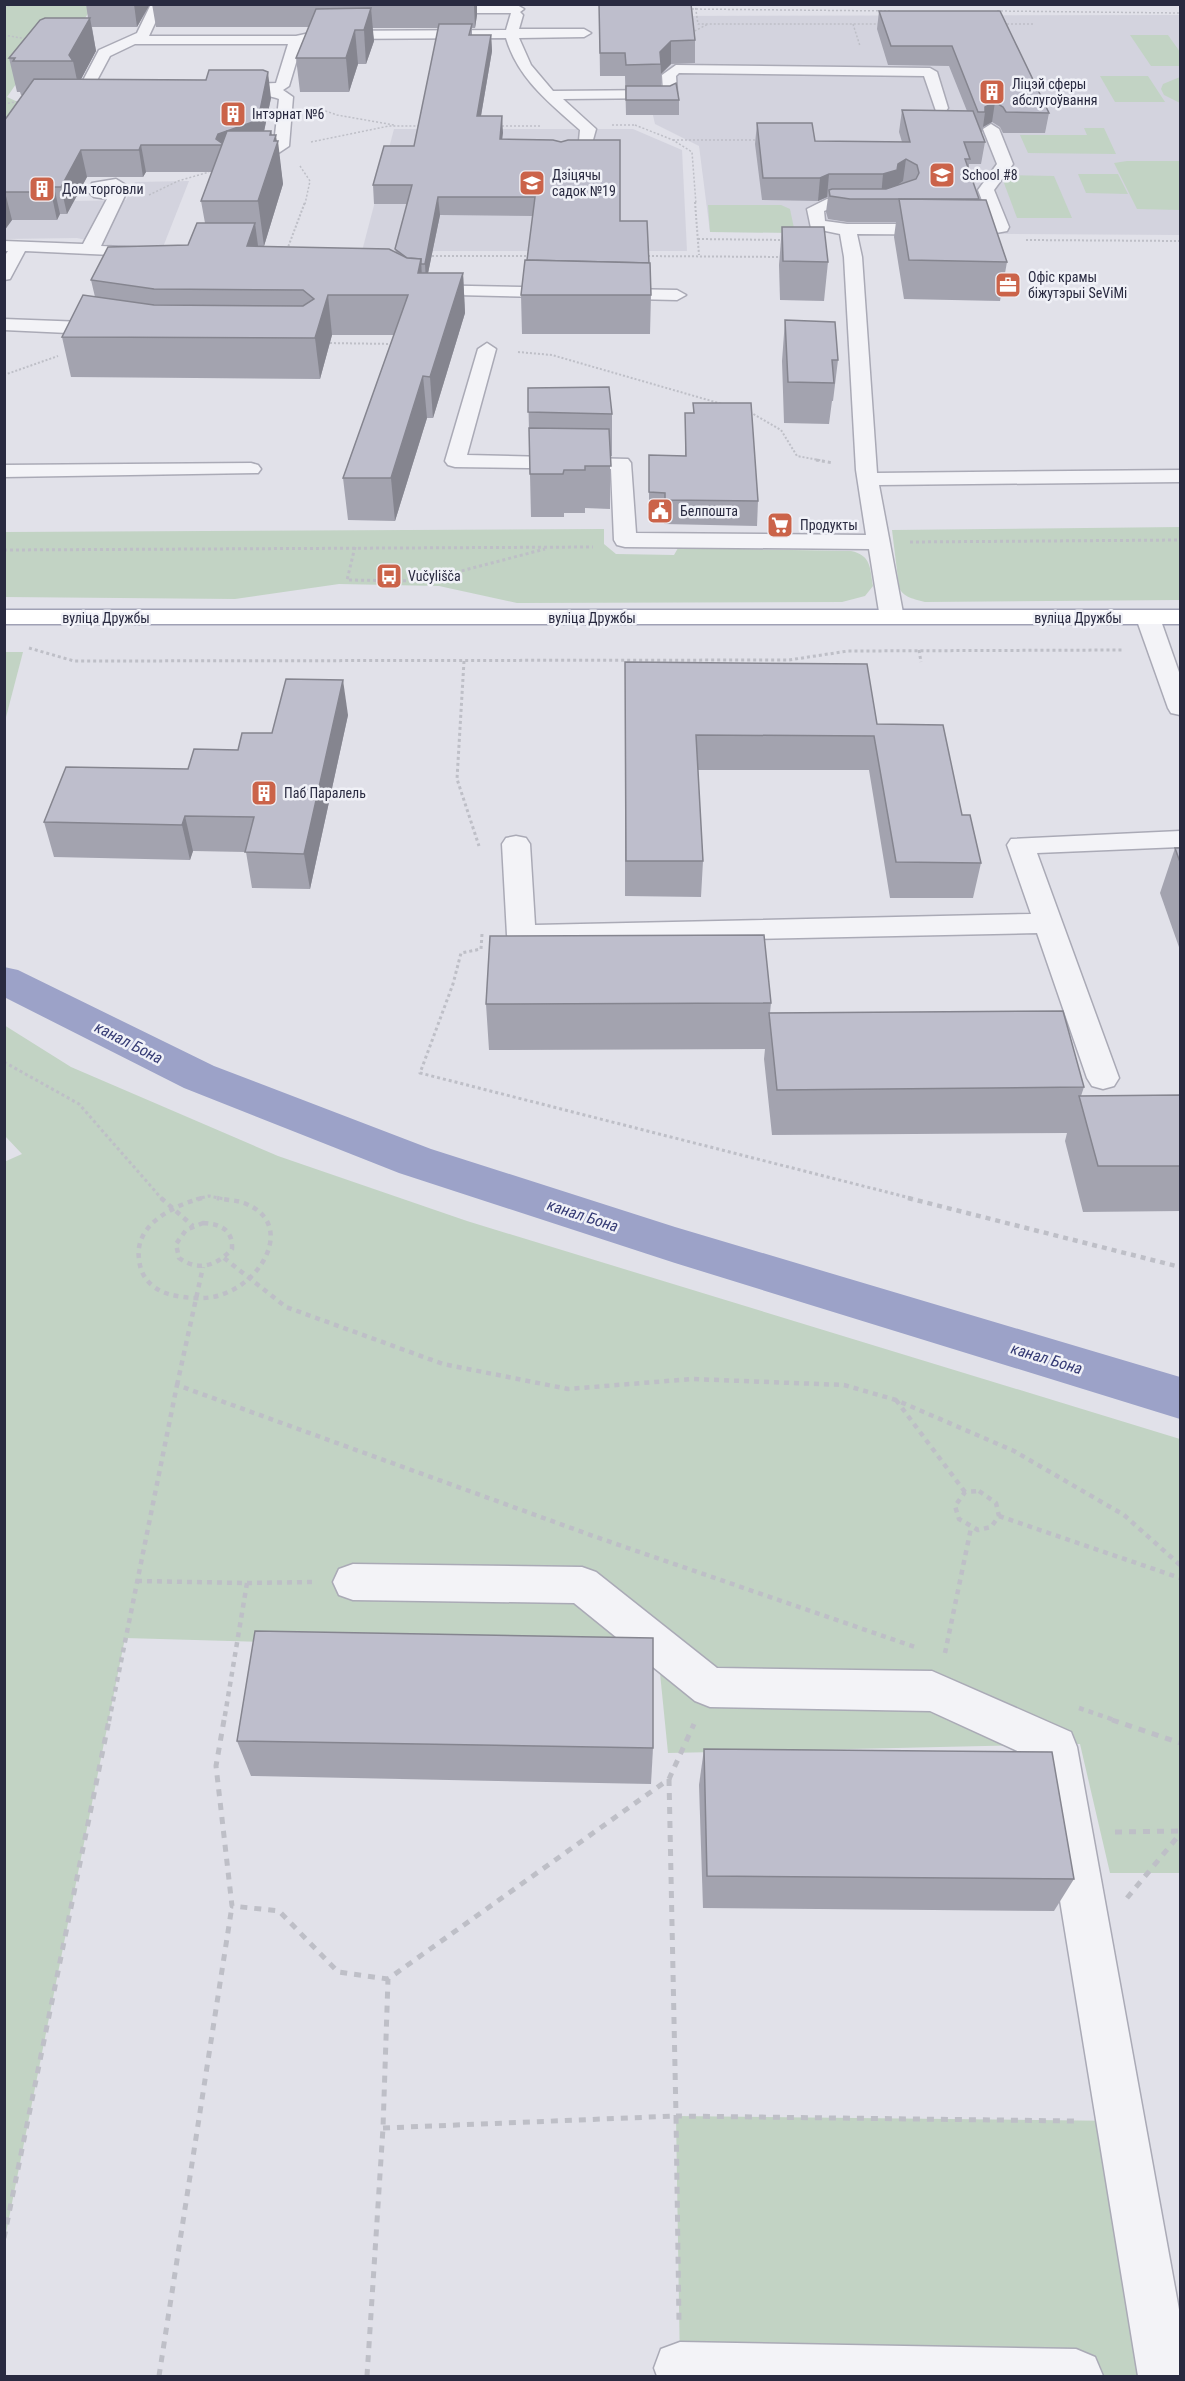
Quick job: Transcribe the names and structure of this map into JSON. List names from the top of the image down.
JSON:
{
  "streets": {
    "main road": ["вуліца Дружбы"]
  },
  "water": ["канал Бона"],
  "places": {
    "building": [
      "Ліцэй сферы абслугоўвання",
      "Інтэрнат №6",
      "Дом торговли",
      "Паб Паралель"
    ],
    "school or university": ["School #8", "Дзіцячы садок №19"],
    "office": ["Офіс крамы біжутэрыі SeViMi"],
    "public building": ["Белпошта"],
    "supermarket": ["Продукты"],
    "bus stop": ["Vučylišča"]
  }
}
